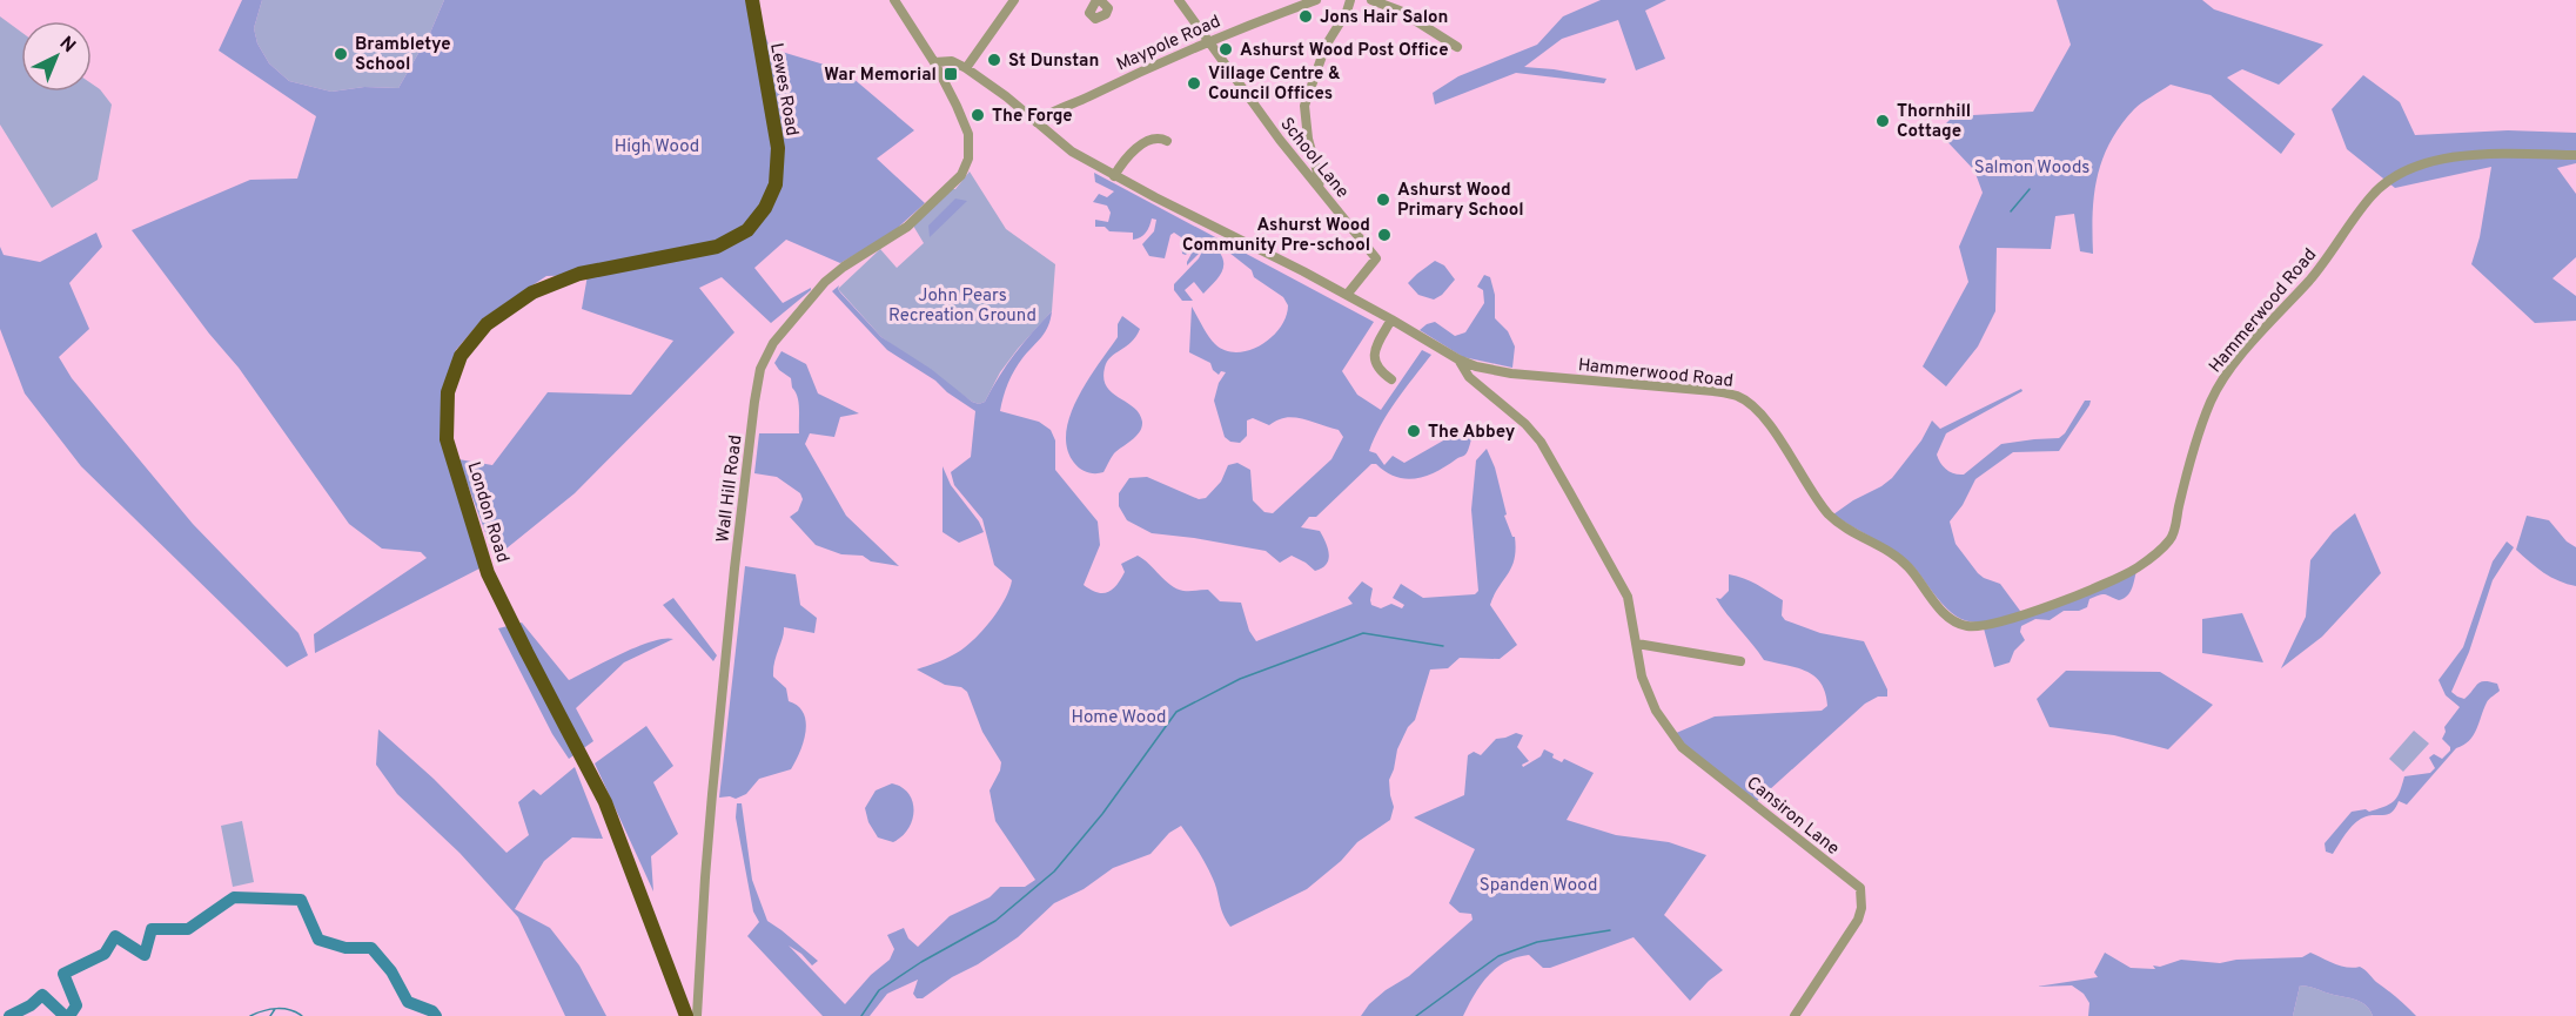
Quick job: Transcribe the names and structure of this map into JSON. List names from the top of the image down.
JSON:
{
  "streets": {
    "highway": ["Lewes Road", "London Road"],
    "street": [
      "Maypole Road",
      "School Lane",
      "Hammerwood Road",
      "Wall Hill Road",
      "Cansiron Lane"
    ]
  },
  "crossings": [
    ["Maypole Road", "School Lane"],
    ["Maypole Road", "Hammerwood Road"],
    ["Lewes Road", "London Road"],
    ["School Lane", "Hammerwood Road"],
    ["Hammerwood Road", "Wall Hill Road"],
    ["Hammerwood Road", "Cansiron Lane"]
  ],
  "parks": [
    "High Wood",
    "Salmon Woods",
    "John Pears Recreation Ground",
    "Home Wood",
    "Spanden Wood"
  ],
  "places": {
    "other": [
      "Jons Hair Salon",
      "Ashurst Wood Post Office",
      "Brambletye School",
      "St Dunstan",
      "Village Centre & Council Offices",
      "The Forge",
      "Thornhill Cottage",
      "Ashurst Wood Primary School",
      "Ashurst Wood Community Pre-school",
      "The Abbey"
    ],
    "transit": ["War Memorial"]
  },
  "north": "top right"
}
